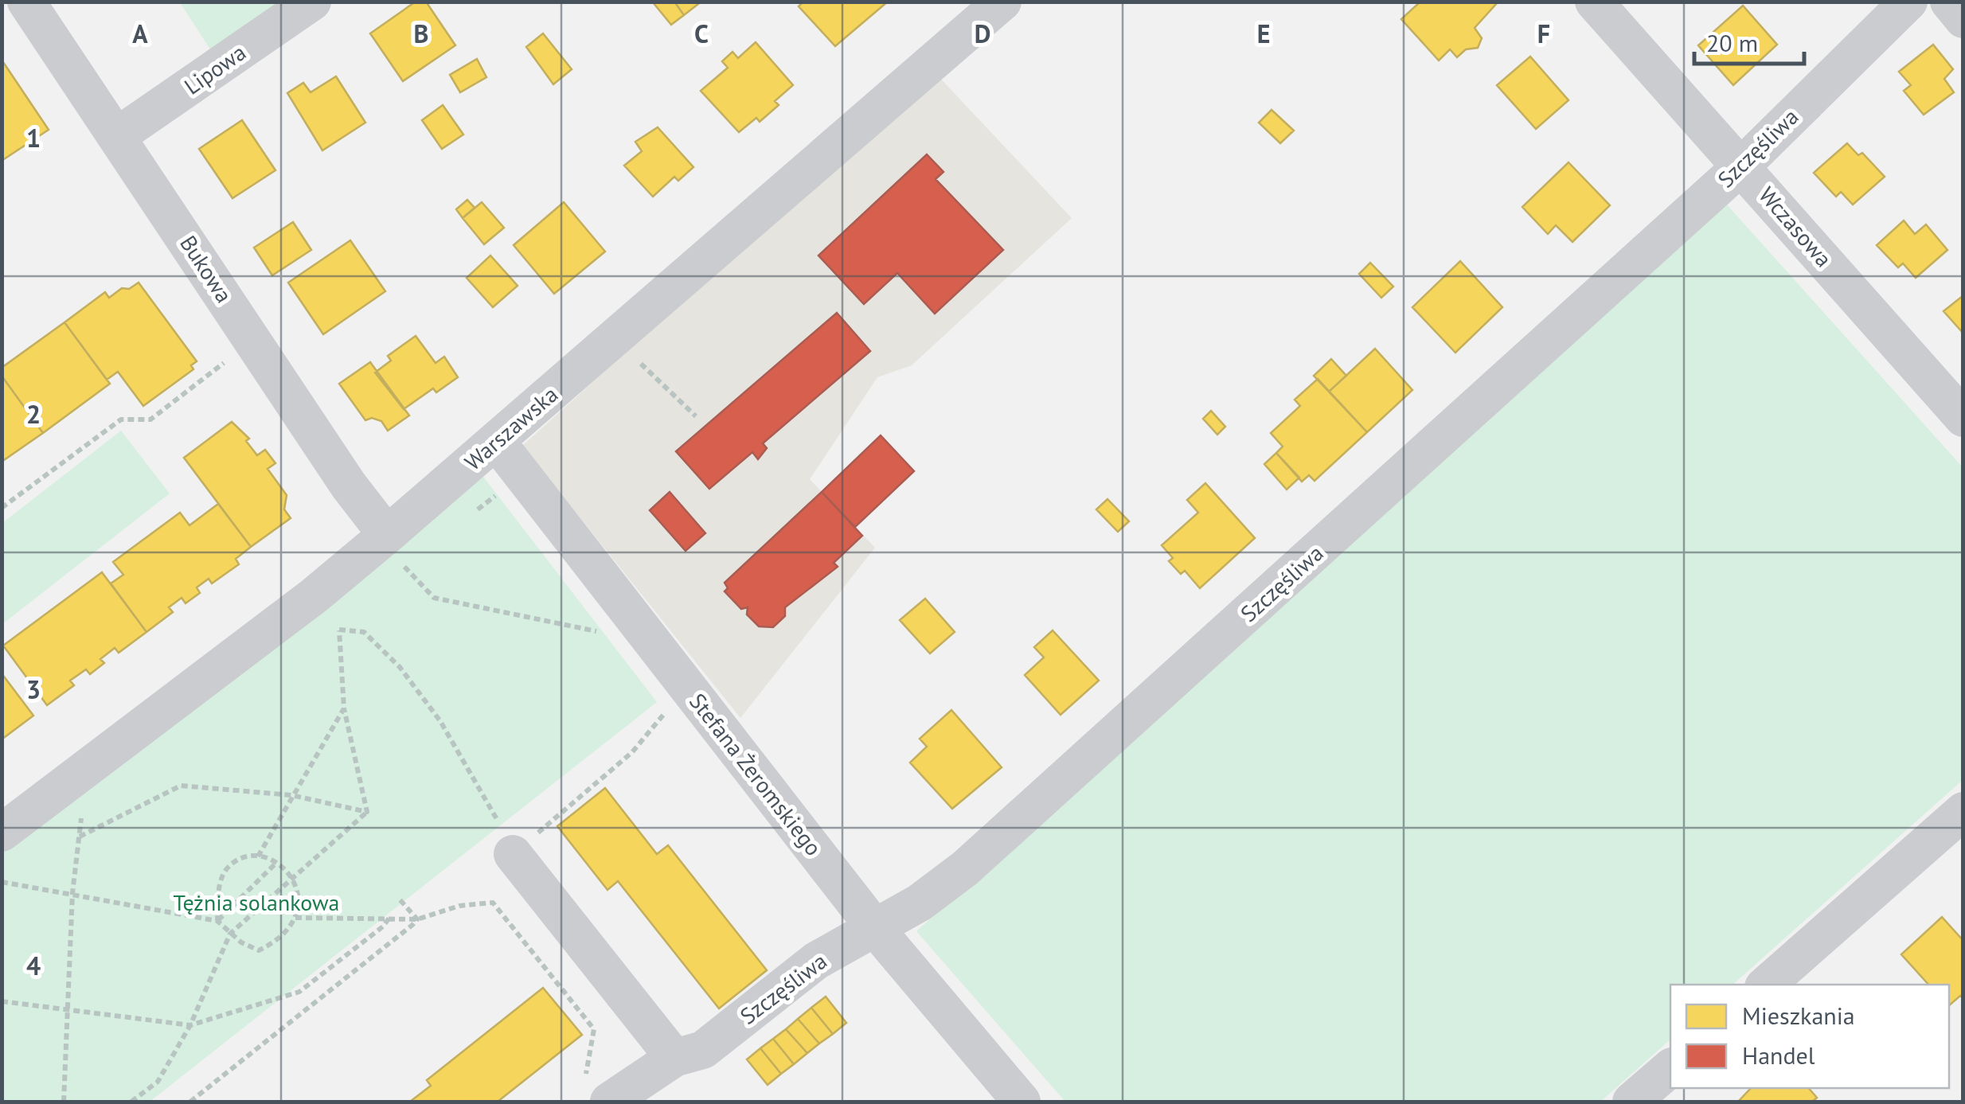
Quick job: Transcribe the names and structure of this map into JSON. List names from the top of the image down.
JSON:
{
  "streets": {
    "street": [
      "Lipowa",
      "Szczęśliwa",
      "Wczasowa",
      "Bukowa",
      "Warszawska",
      "Stefana Żeromskiego"
    ]
  },
  "crossings": [
    ["Lipowa", "Bukowa"],
    ["Szczęśliwa", "Wczasowa"],
    ["Szczęśliwa", "Stefana Żeromskiego"],
    ["Bukowa", "Warszawska"],
    ["Warszawska", "Stefana Żeromskiego"]
  ],
  "parks": ["Tężnia solankowa"],
  "legend": ["Mieszkania", "Handel"],
  "scale_bar": "20 m",
  "grid": {
    "columns": [
      "A",
      "B",
      "C",
      "D",
      "E",
      "F"
    ],
    "rows": [
      "1",
      "2",
      "3",
      "4"
    ]
  }
}
